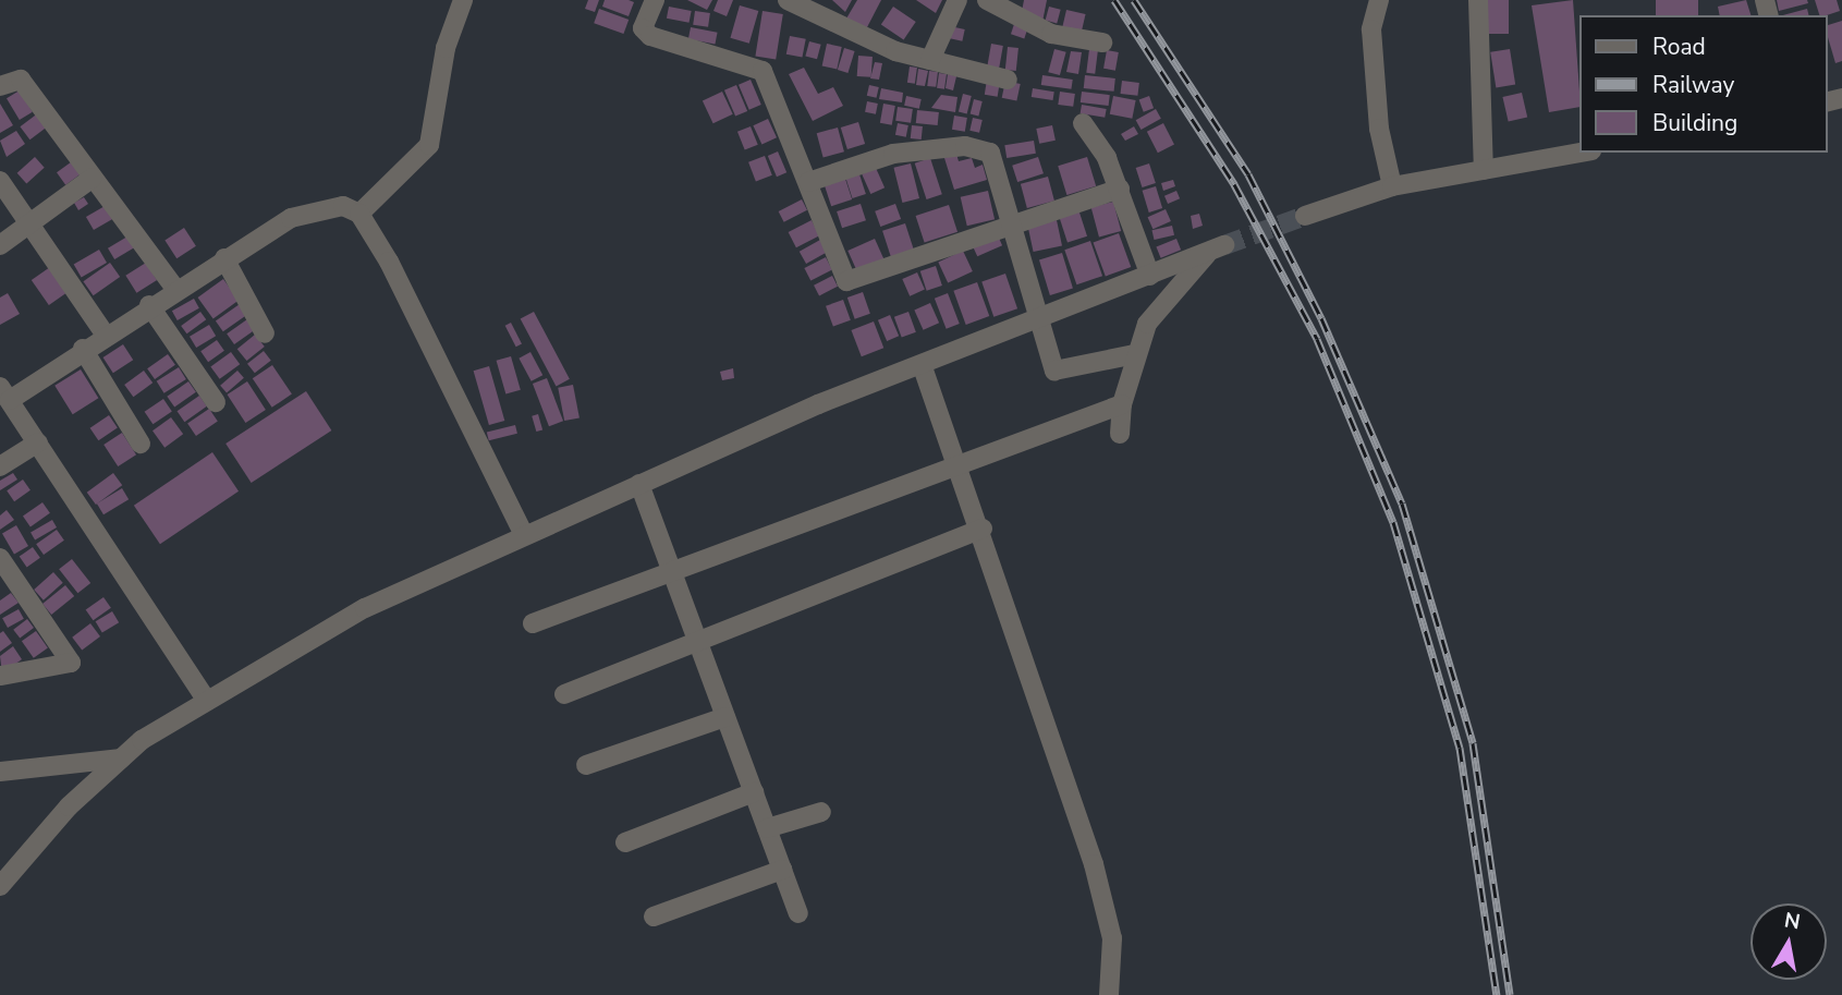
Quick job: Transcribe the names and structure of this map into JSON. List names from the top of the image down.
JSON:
{
  "legend": ["Road", "Railway", "Building"],
  "north": "top"
}
